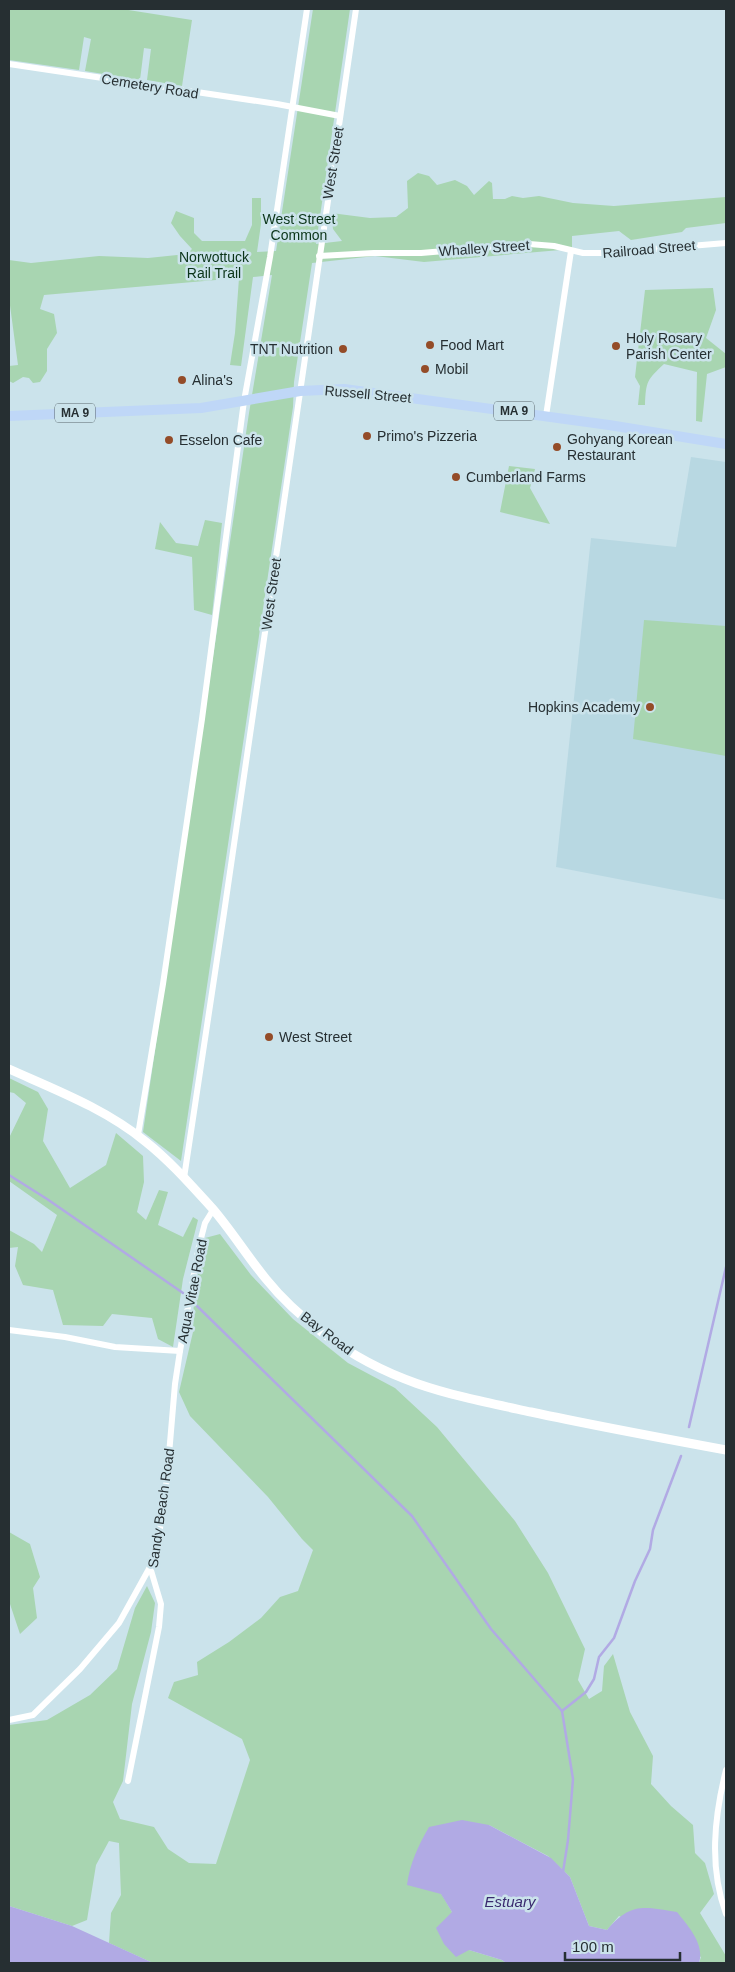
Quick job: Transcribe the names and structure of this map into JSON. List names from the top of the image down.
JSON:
{
  "streets": {
    "highway": ["Russell Street", "MA 9"],
    "main road": ["Bay Road"],
    "street": [
      "Cemetery Road",
      "West Street",
      "Whalley Street",
      "Railroad Street",
      "Aqua Vitae Road",
      "Sandy Beach Road"
    ]
  },
  "crossings": [
    ["Cemetery Road", "West Street"],
    ["West Street", "Whalley Street"],
    ["West Street", "Russell Street"],
    ["West Street", "Bay Road"],
    ["Whalley Street", "Railroad Street"],
    ["Aqua Vitae Road", "Bay Road"],
    ["Aqua Vitae Road", "Sandy Beach Road"]
  ],
  "water": ["Estuary"],
  "parks": ["West Street Common", "Norwottuck Rail Trail"],
  "places": [
    "Food Mart",
    "Holy Rosary Parish Center",
    "TNT Nutrition",
    "Mobil",
    "Alina's",
    "Primo's Pizzeria",
    "Esselon Cafe",
    "Gohyang Korean Restaurant",
    "Cumberland Farms",
    "Hopkins Academy",
    "West Street"
  ],
  "scale_bar": "100 m"
}
